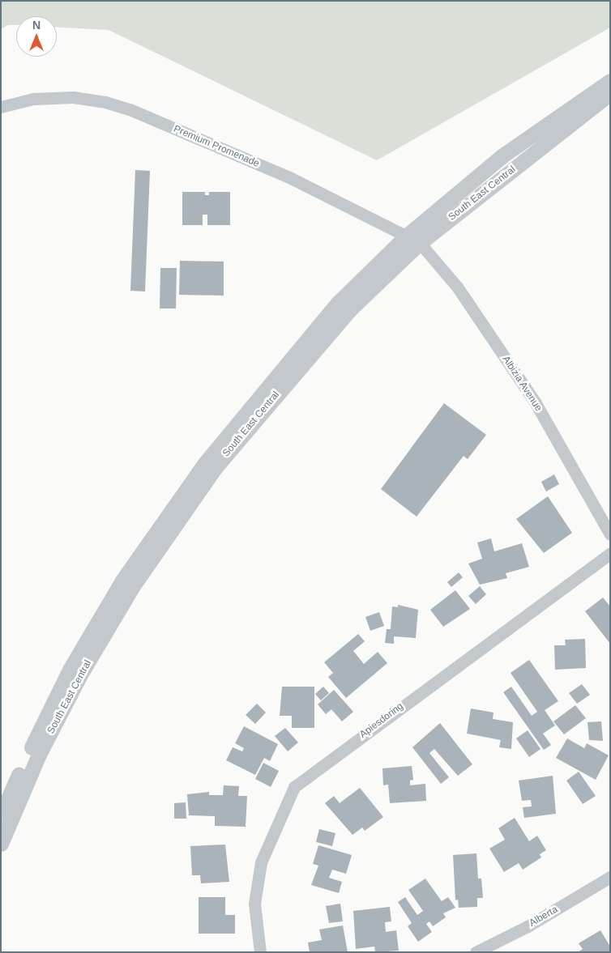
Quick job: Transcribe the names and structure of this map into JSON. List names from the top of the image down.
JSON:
{
  "streets": {
    "street": [
      "Premium Promenade",
      "South East Central",
      "Albizia Avenue",
      "Apiesdoring",
      "Alberta"
    ]
  },
  "crossings": [
    ["Premium Promenade", "South East Central"],
    ["Premium Promenade", "Albizia Avenue"],
    ["South East Central", "Albizia Avenue"]
  ],
  "north": "top"
}
